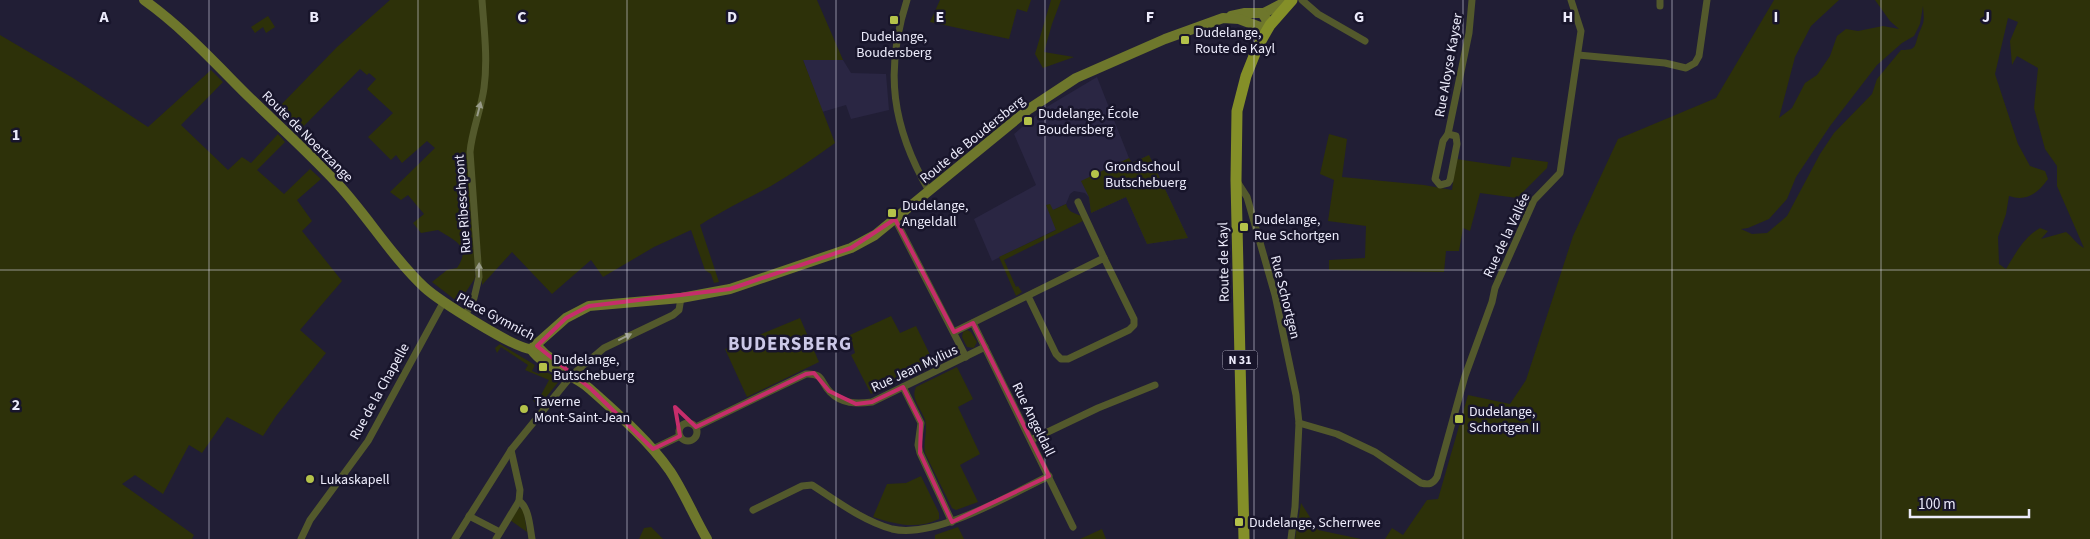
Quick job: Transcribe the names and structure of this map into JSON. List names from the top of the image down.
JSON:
{
  "streets": {
    "main road": [
      "Route de Noertzange",
      "Route de Boudersberg",
      "Route de Kayl",
      "Place Gymnich",
      "N 31"
    ],
    "street": [
      "Rue Aloyse Kayser",
      "Rue Ribeschpont",
      "Rue de la Vallée",
      "Rue Schortgen",
      "Rue Jean Mylius",
      "Rue de la Chapelle",
      "Rue Angeldall"
    ]
  },
  "crossings": [
    ["Route de Noertzange", "Place Gymnich"],
    ["Route de Noertzange", "Rue de la Chapelle"],
    ["Route de Boudersberg", "Route de Kayl"],
    ["Route de Boudersberg", "Place Gymnich"],
    ["Rue Ribeschpont", "Place Gymnich"],
    ["Rue de la Vallée", "Rue Schortgen"],
    ["Route de Kayl", "Rue Schortgen"],
    ["Place Gymnich", "Rue Jean Mylius"],
    ["Place Gymnich", "Rue de la Chapelle"],
    ["Rue Jean Mylius", "Rue Angeldall"]
  ],
  "one_way": ["Rue Ribeschpont"],
  "districts": ["BUDERSBERG"],
  "places": {
    "transit": [
      "Dudelange, Boudersberg",
      "Dudelange, Route de Kayl",
      "Dudelange, École Boudersberg",
      "Dudelange, Angeldall",
      "Dudelange, Rue Schortgen",
      "Dudelange, Butschebuerg",
      "Dudelange, Schortgen II",
      "Dudelange, Scherrwee"
    ],
    "other": ["Grondschoul Butschebuerg", "Taverne Mont-Saint-Jean", "Lukaskapell"]
  },
  "scale_bar": "100 m",
  "grid": {
    "columns": [
      "A",
      "B",
      "C",
      "D",
      "E",
      "F",
      "G",
      "H",
      "I",
      "J"
    ],
    "rows": ["1", "2"]
  }
}
